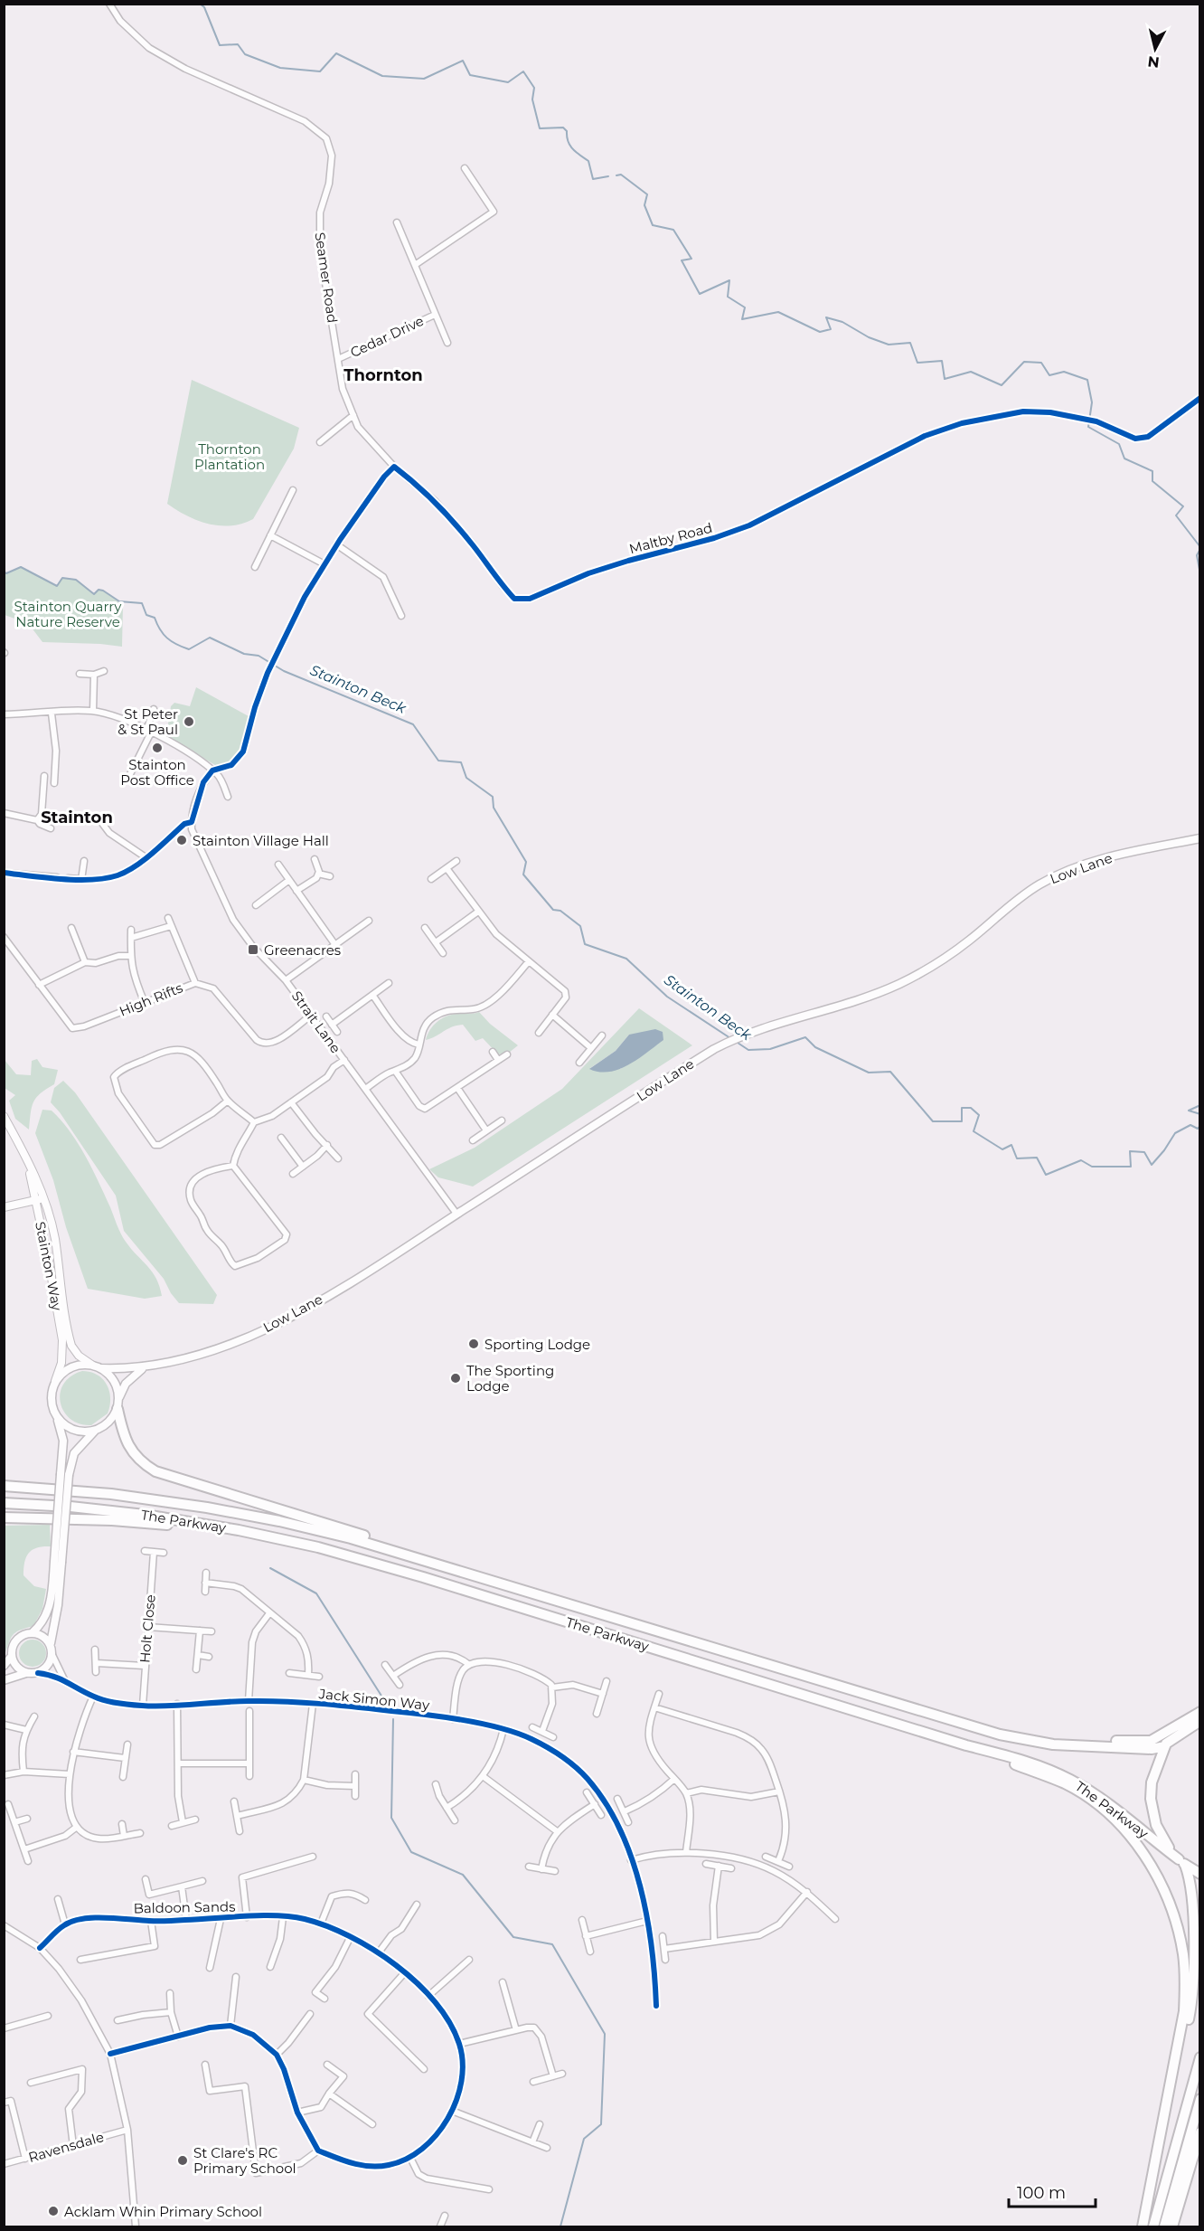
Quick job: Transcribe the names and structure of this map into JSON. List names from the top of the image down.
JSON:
{
  "streets": {
    "highway": ["The Parkway"],
    "main road": ["Low Lane"],
    "street": [
      "Seamer Road",
      "Cedar Drive",
      "Maltby Road",
      "High Rifts",
      "Strait Lane",
      "Stainton Way",
      "Holt Close",
      "Jack Simon Way",
      "Baldoon Sands",
      "Ravensdale"
    ]
  },
  "crossings": [
    ["Seamer Road", "Cedar Drive"],
    ["Seamer Road", "Maltby Road"],
    ["Low Lane", "Strait Lane"],
    ["Low Lane", "Stainton Way"],
    ["High Rifts", "Strait Lane"],
    ["Holt Close", "Jack Simon Way"]
  ],
  "districts": ["Thornton", "Stainton"],
  "water": ["Stainton Beck"],
  "parks": ["Thornton Plantation", "Stainton Quarry Nature Reserve"],
  "places": {
    "other": [
      "St Peter & St Paul",
      "Stainton Post Office",
      "Stainton Village Hall",
      "Sporting Lodge",
      "The Sporting Lodge",
      "St Clare's RC Primary School",
      "Acklam Whin Primary School"
    ],
    "transit": ["Greenacres"]
  },
  "scale_bar": "100 m",
  "north": "bottom"
}
